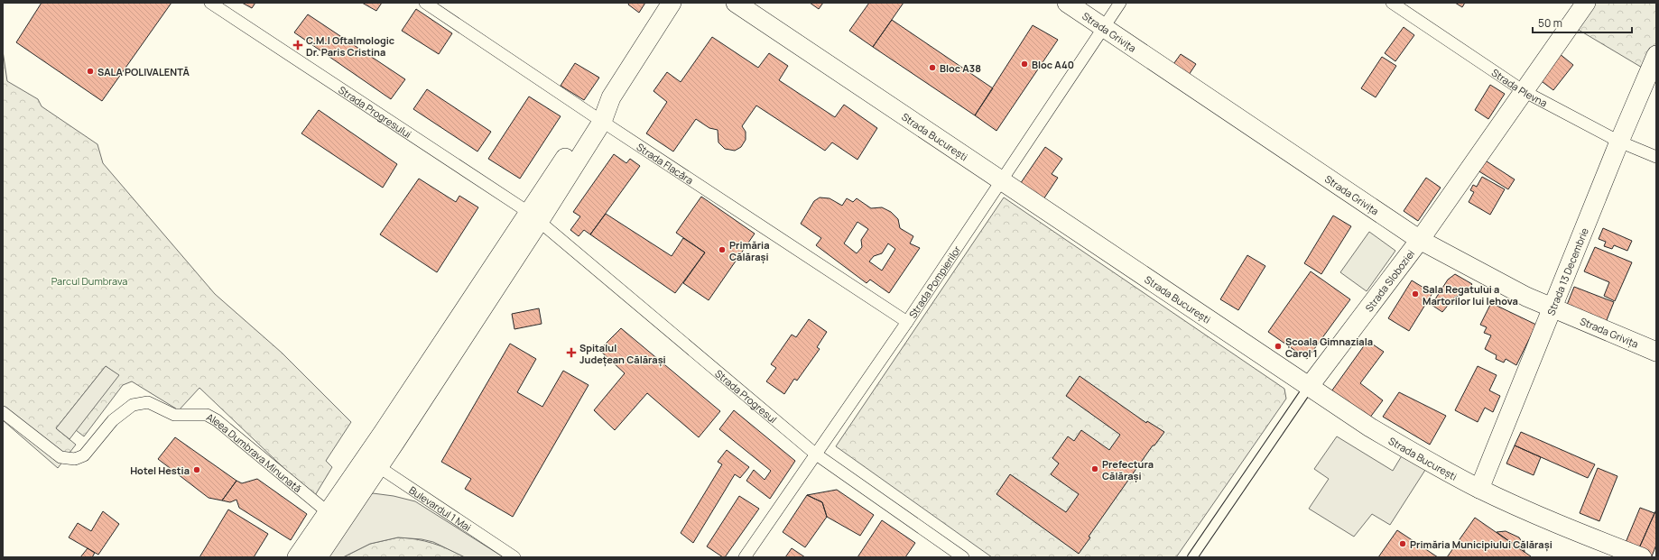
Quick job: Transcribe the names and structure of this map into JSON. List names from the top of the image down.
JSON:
{
  "streets": {
    "main road": [
      "Strada Grivița",
      "Strada București",
      "Strada 13 Decembrie",
      "Strada Sloboziei"
    ],
    "street": [
      "Strada Plevna",
      "Strada Progresului",
      "Strada Flacăra",
      "Strada Pompierilor",
      "Strada Progresul",
      "Aleea Dumbrava Minunată",
      "Bulevardul 1 Mai"
    ]
  },
  "crossings": [
    ["Strada Grivița", "Strada 13 Decembrie"],
    ["Strada Grivița", "Strada Sloboziei"],
    ["Strada Grivița", "Strada Pompierilor"],
    ["Strada Plevna", "Strada 13 Decembrie"],
    ["Strada Plevna", "Strada Sloboziei"],
    ["Strada Progresului", "Strada Progresul"],
    ["Strada București", "Strada 13 Decembrie"],
    ["Strada București", "Strada Sloboziei"],
    ["Strada București", "Strada Pompierilor"],
    ["Strada Flacăra", "Strada Pompierilor"],
    ["Strada Pompierilor", "Strada Progresul"]
  ],
  "parks": ["Parcul Dumbrava"],
  "places": {
    "health": ["C.M.I Oftalmologic Dr. Paris Cristina", "Spitalul Județean Călărași"],
    "other": [
      "Bloc A40",
      "Bloc A38",
      "SALA POLIVALENTĂ",
      "Primăria Călărași",
      "Sala Regatului a Martorilor lui Iehova",
      "Școala Gimnaziala Carol 1",
      "Prefectura Călărași",
      "Hotel Hestia",
      "Primăria Municipiului Călărași"
    ]
  },
  "scale_bar": "50 m"
}
